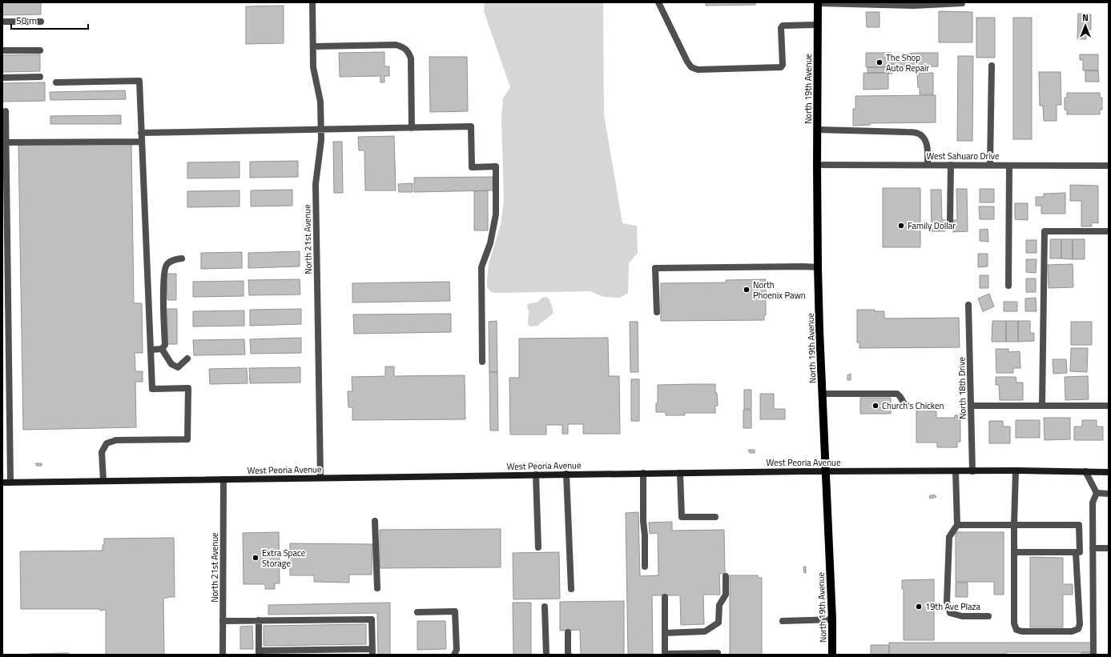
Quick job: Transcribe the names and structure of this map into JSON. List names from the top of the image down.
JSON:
{
  "streets": {
    "main road": ["North 19th Avenue", "West Peoria Avenue"],
    "street": ["West Sahuaro Drive", "North 21st Avenue", "North 18th Drive"]
  },
  "crossings": [
    ["North 19th Avenue", "West Sahuaro Drive"],
    ["North 19th Avenue", "West Peoria Avenue"],
    ["North 21st Avenue", "West Peoria Avenue"],
    ["North 18th Drive", "West Peoria Avenue"]
  ],
  "places": [
    "The Shop Auto Repair",
    "Family Dollar",
    "North Phoenix Pawn",
    "Church's Chicken",
    "Extra Space Storage",
    "19th Ave Plaza"
  ],
  "scale_bar": "50 m",
  "north": "top"
}
